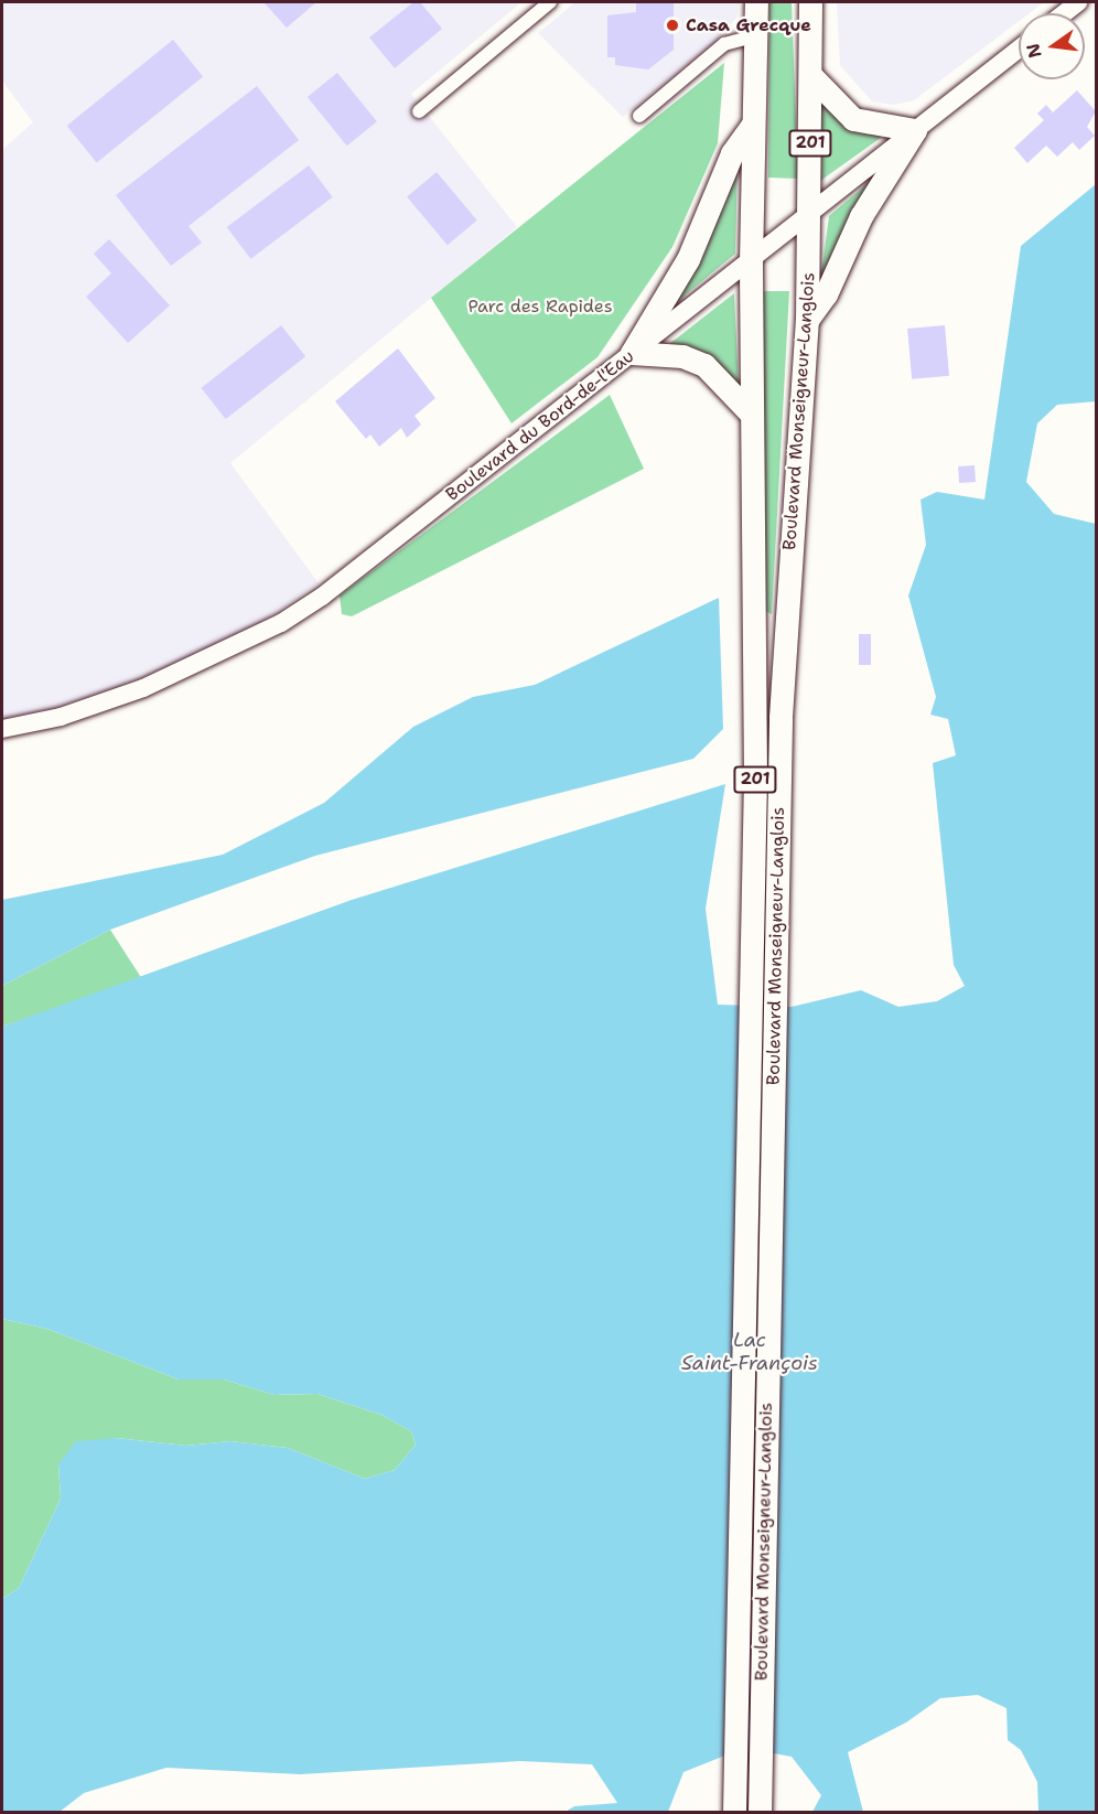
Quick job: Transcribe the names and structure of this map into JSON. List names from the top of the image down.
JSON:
{
  "streets": {
    "highway": ["201", "Boulevard Monseigneur-Langlois"],
    "street": ["Boulevard du Bord-de-l'Eau"]
  },
  "crossings": [
    ["Boulevard Monseigneur-Langlois", "Boulevard du Bord-de-l'Eau"]
  ],
  "water": ["Lac Saint-François"],
  "parks": ["Parc des Rapides"],
  "places": ["Casa Grecque"],
  "north": "left"
}
